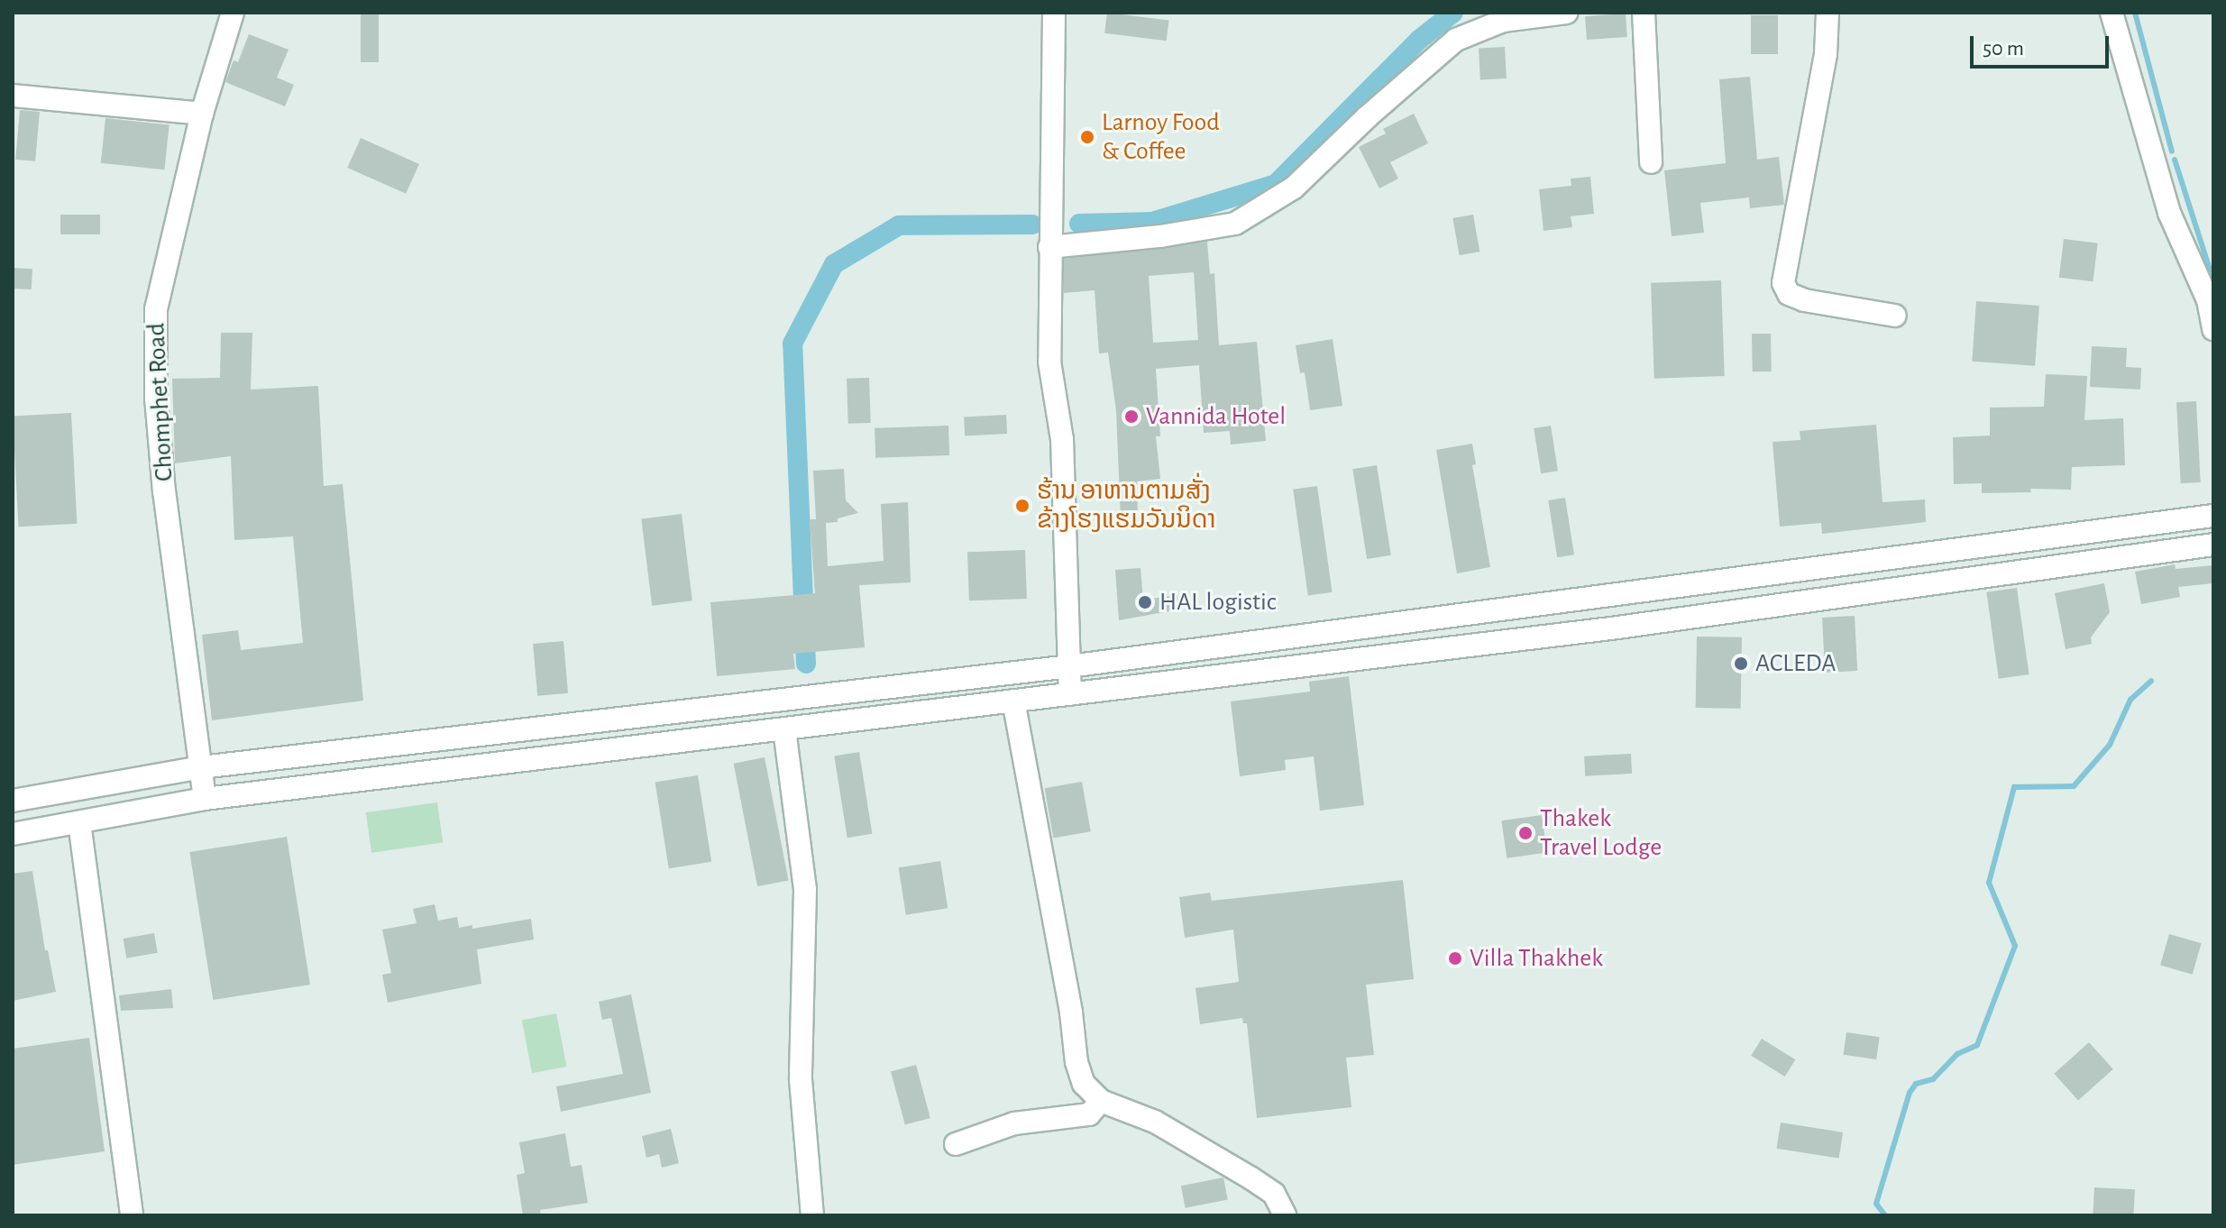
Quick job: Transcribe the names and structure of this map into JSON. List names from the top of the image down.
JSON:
{
  "streets": {
    "street": ["Chomphet Road"]
  },
  "places": [
    "Larnoy Food & Coffee",
    "Vannida Hotel",
    "ຮ້ານ ອາຫານຕາມສັ່ງ ຂ້າງໂຮງແຮມວັນນິດາ",
    "HAL logistic",
    "ACLEDA",
    "Thakek Travel Lodge",
    "Villa Thakhek"
  ],
  "scale_bar": "50 m"
}
